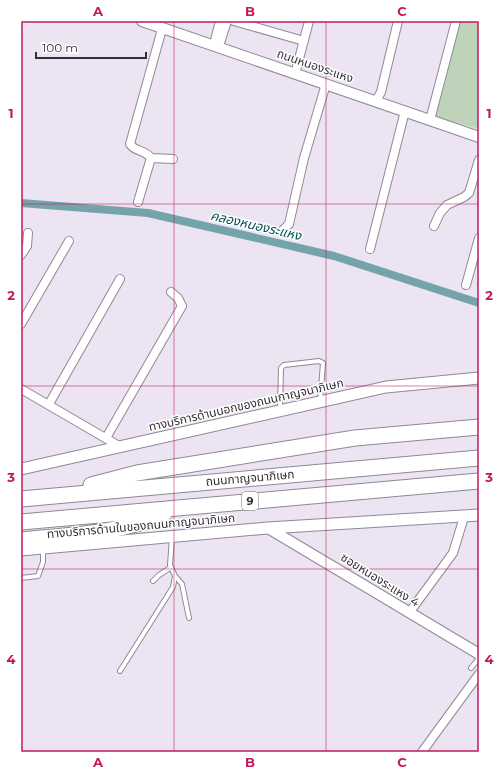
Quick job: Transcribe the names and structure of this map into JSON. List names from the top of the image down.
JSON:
{
  "streets": {
    "highway": ["ถนนกาญจนาภิเษก", "9"],
    "main road": ["ทางบริการด้านนอกของถนนกาญจนาภิเษก", "ทางบริการด้านในของถนนกาญจนาภิเษก"],
    "street": ["ถนนหนองระแหง", "ซอยหนองระแหง 4"]
  },
  "crossings": [
    ["ทางบริการด้านในของถนนกาญจนาภิเษก", "ซอยหนองระแหง 4"]
  ],
  "water": ["คลองหนองระแหง"],
  "scale_bar": "100 m",
  "grid": {
    "columns": ["A", "B", "C"],
    "rows": [
      "1",
      "2",
      "3",
      "4"
    ]
  }
}
